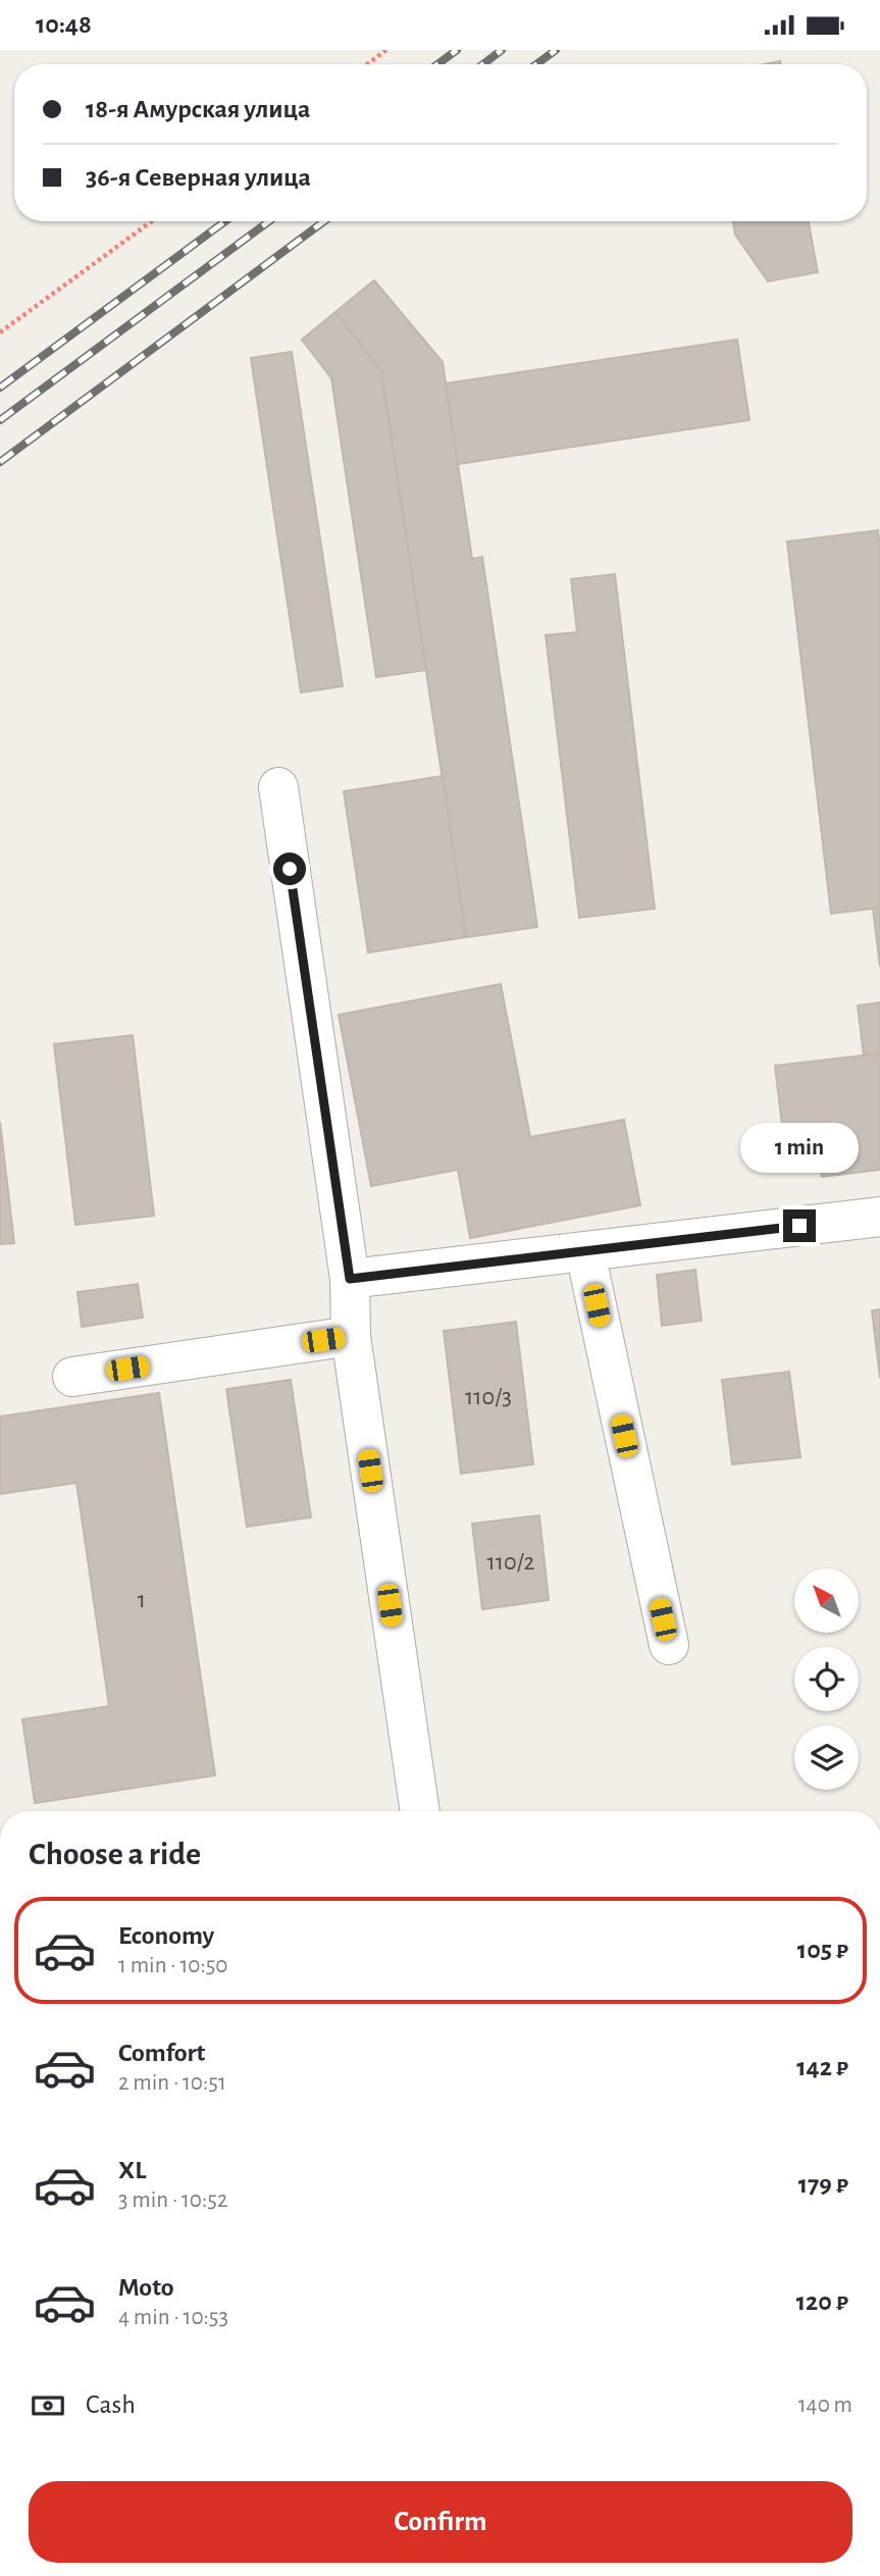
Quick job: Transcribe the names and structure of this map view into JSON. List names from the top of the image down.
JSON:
{
  "house_numbers": ["110/3", "110/2", "1"],
  "north": "top left",
  "page": {
    "status": "10:48",
    "banner": ["18-я Амурская улица", "36-я Северная улица"],
    "bubble": "1 min",
    "heading": "Choose a ride",
    "list": [
      {
        "name": "Economy",
        "note": "1 min · 10:50",
        "value": "105 ₽"
      },
      {
        "name": "Comfort",
        "note": "2 min · 10:51",
        "value": "142 ₽"
      },
      {
        "name": "XL",
        "note": "3 min · 10:52",
        "value": "179 ₽"
      },
      {
        "name": "Moto",
        "note": "4 min · 10:53",
        "value": "120 ₽"
      }
    ],
    "pay": ["Cash", "140 m"],
    "buttons": "Confirm"
  }
}
